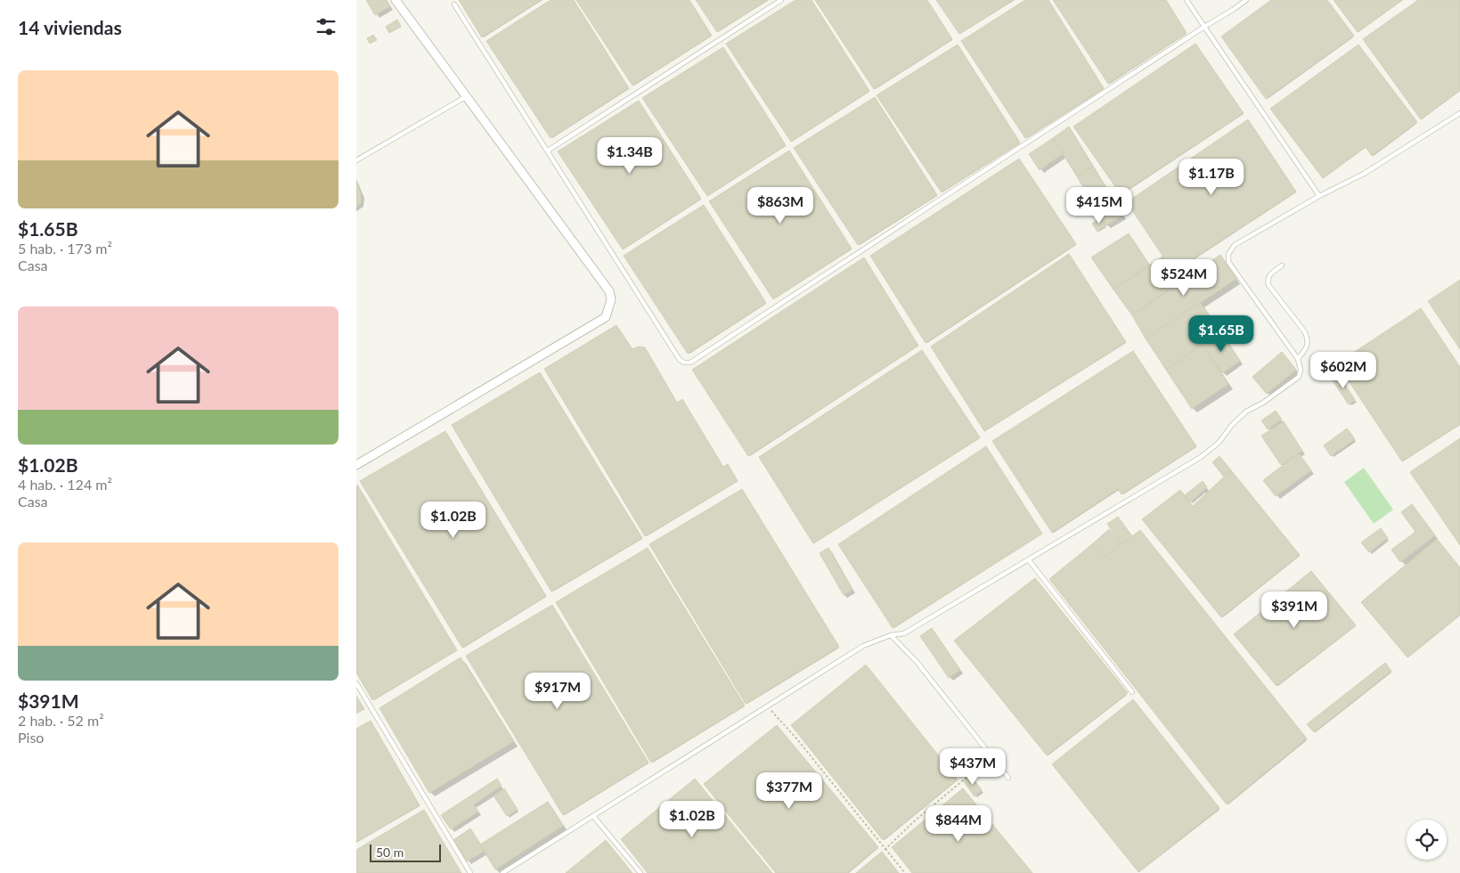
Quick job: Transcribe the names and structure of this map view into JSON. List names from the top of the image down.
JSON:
{
  "scale_bar": "50 m",
  "page": {
    "heading": "14 viviendas",
    "list": [
      {
        "name": "$1.65B",
        "note": "5 hab. · 173 m² · Casa"
      },
      {
        "name": "$1.02B",
        "note": "4 hab. · 124 m² · Casa"
      },
      {
        "name": "$391M",
        "note": "2 hab. · 52 m² · Piso"
      }
    ],
    "price": [
      "$1.34B",
      "$1.17B",
      "$863M",
      "$415M",
      "$524M",
      "$1.65B",
      "$602M",
      "$1.02B",
      "$391M",
      "$917M",
      "$437M",
      "$377M",
      "$1.02B",
      "$844M"
    ],
    "scale": "50 m"
  }
}
